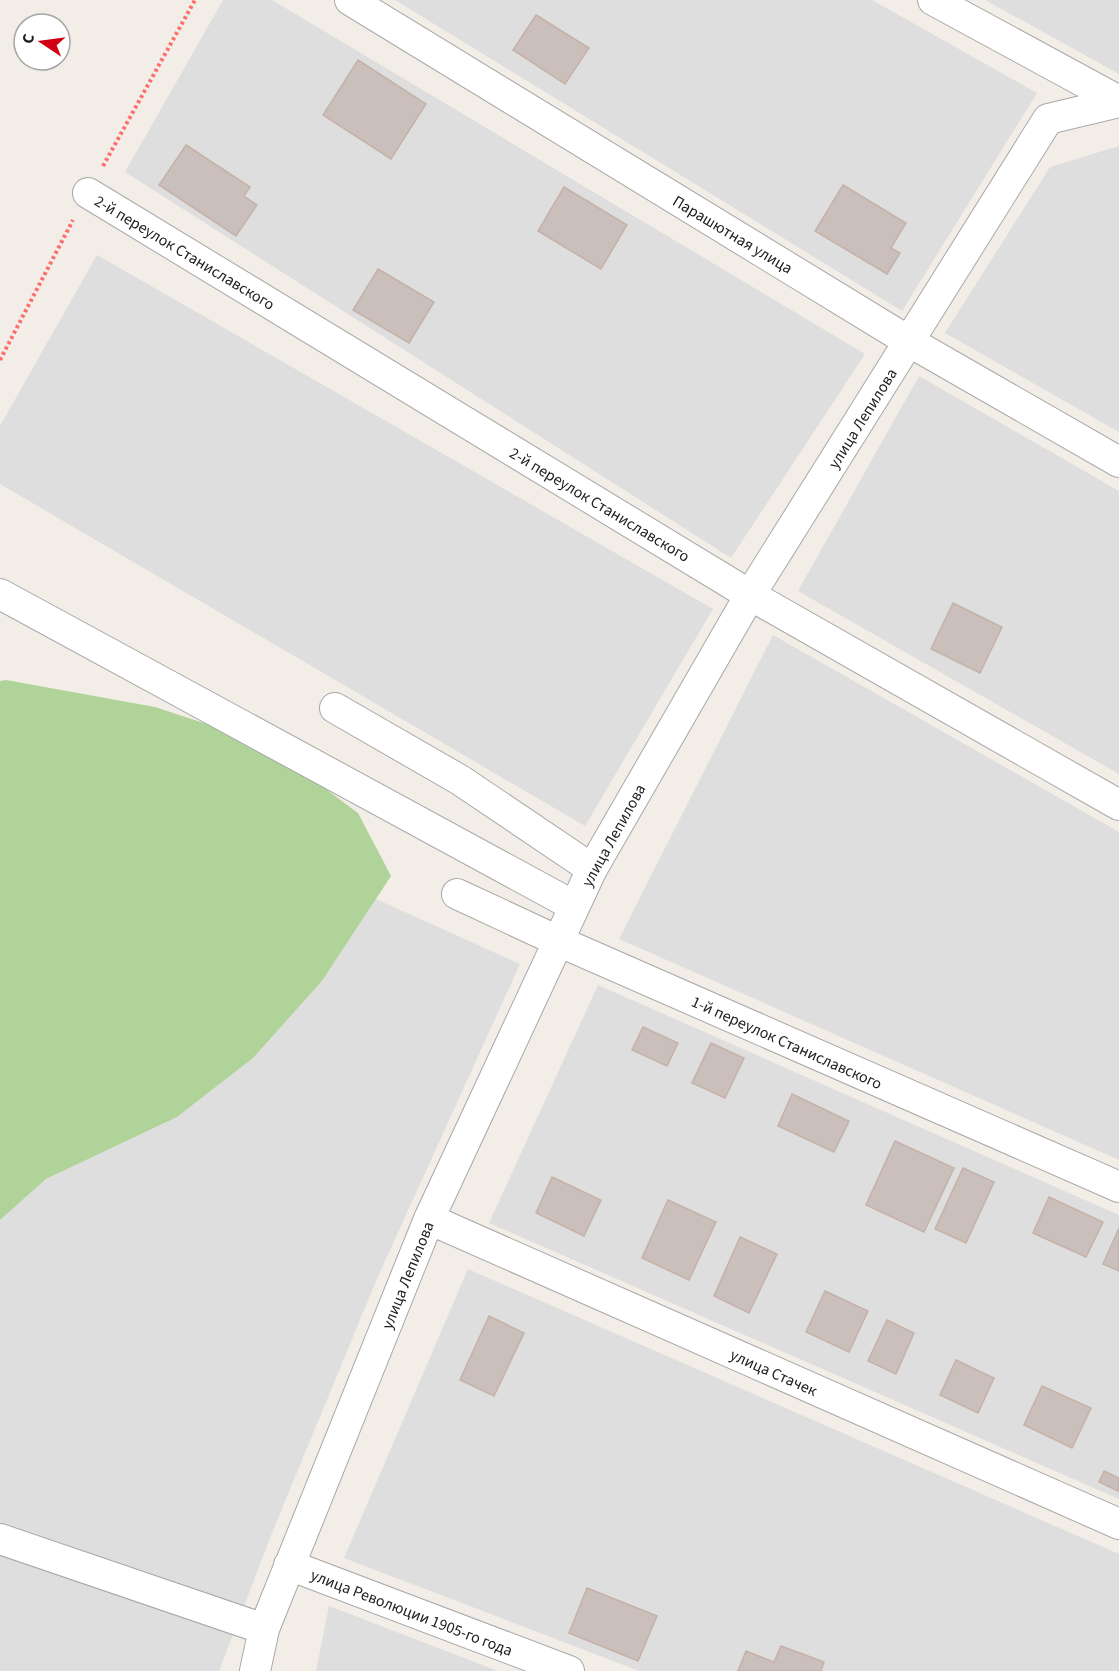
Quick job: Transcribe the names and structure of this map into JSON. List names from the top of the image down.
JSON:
{
  "streets": {
    "street": [
      "Парашютная улица",
      "2-й переулок Станиславского",
      "улица Лепилова",
      "1-й переулок Станиславского",
      "улица Стачек",
      "улица Революции 1905-го года"
    ]
  },
  "crossings": [
    ["Парашютная улица", "улица Лепилова"],
    ["2-й переулок Станиславского", "улица Лепилова"],
    ["улица Лепилова", "1-й переулок Станиславского"],
    ["улица Лепилова", "улица Стачек"],
    ["улица Лепилова", "улица Революции 1905-го года"]
  ],
  "north": "left"
}
